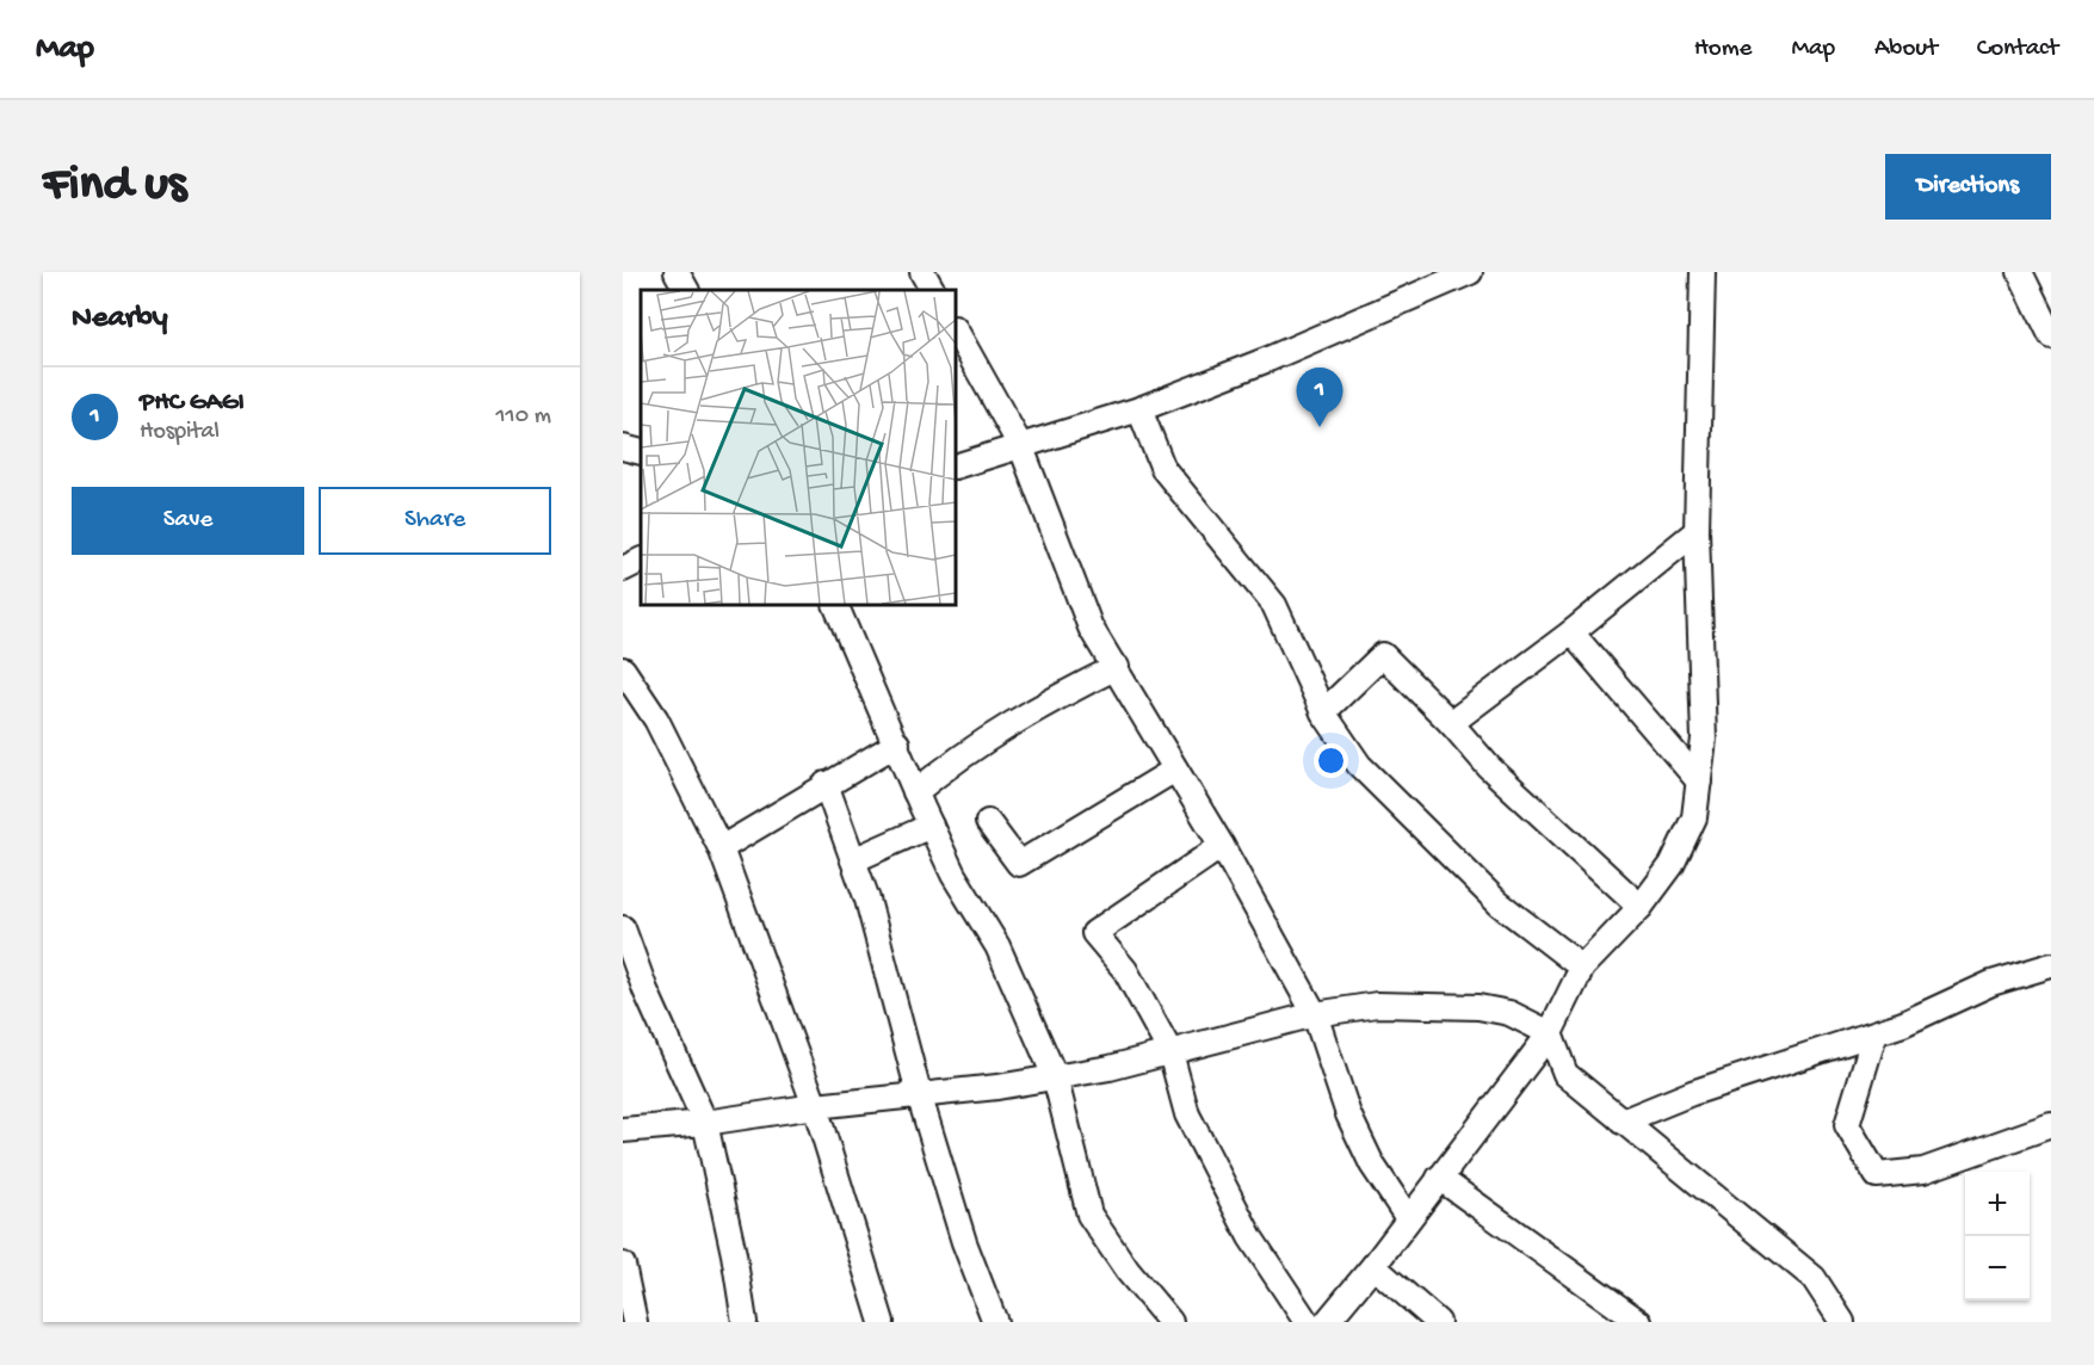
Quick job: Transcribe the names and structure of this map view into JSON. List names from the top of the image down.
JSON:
{
  "page": {
    "header": "Map",
    "nav": [
      "Home",
      "Map",
      "About",
      "Contact"
    ],
    "buttons": [
      "Directions",
      ["Save", "Share"]
    ],
    "title": "Find us",
    "heading": "Nearby",
    "list": [
      {
        "mark": "1",
        "name": "PHC GAGI",
        "note": "Hospital",
        "value": "110 m"
      }
    ],
    "pins": "1",
    "map_buttons": ["+", "−"]
  }
}
